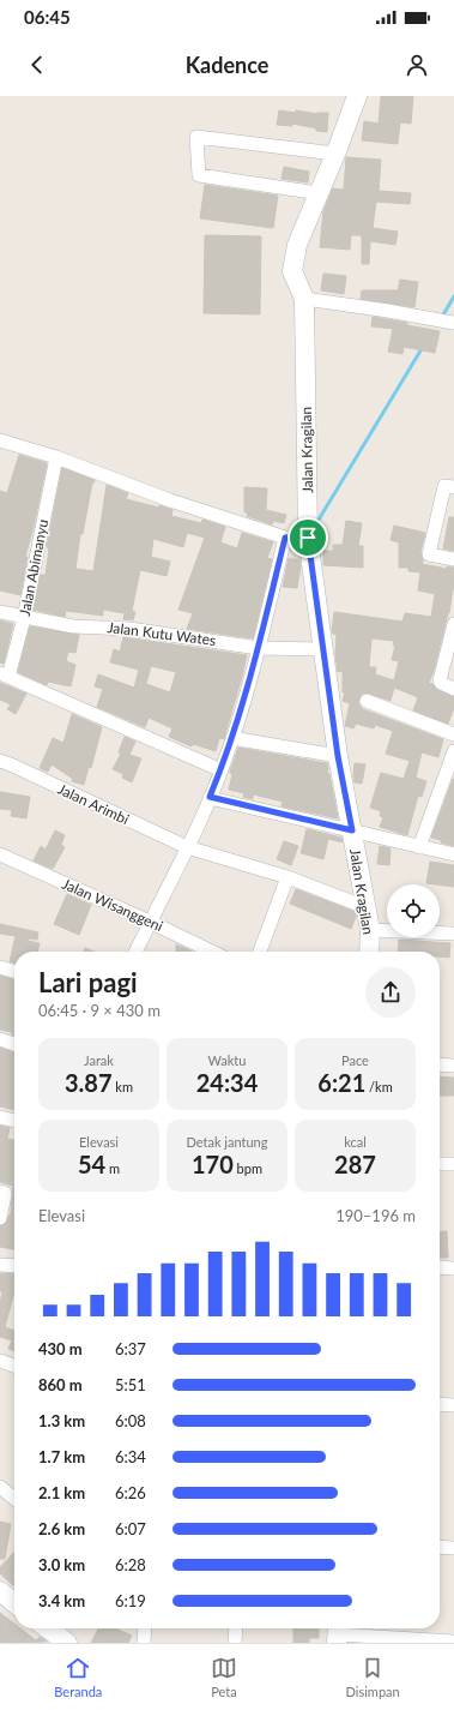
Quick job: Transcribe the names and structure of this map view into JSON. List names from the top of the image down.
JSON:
{
  "streets": {
    "street": [
      "Jalan Kragilan",
      "Jalan Abimanyu",
      "Jalan Kutu Wates",
      "Jalan Arimbi",
      "Jalan Wisanggeni"
    ]
  },
  "crossings": [
    ["Jalan Kragilan", "Jalan Kutu Wates"],
    ["Jalan Kragilan", "Jalan Arimbi"],
    ["Jalan Abimanyu", "Jalan Kutu Wates"]
  ],
  "page": {
    "status": "06:45",
    "header": "Kadence",
    "heading": ["Lari pagi", "06:45 · 9 × 430 m"],
    "stats": [
      ["Jarak", "3.87 km"],
      ["Waktu", "24:34"],
      ["Pace", "6:21 /km"],
      ["Elevasi", "54 m"],
      ["Detak jantung", "170 bpm"],
      ["kcal", "287"]
    ],
    "chart": ["Elevasi", "190–196 m"],
    "list": [
      {
        "name": "430 m",
        "note": "6:37"
      },
      {
        "name": "860 m",
        "note": "5:51"
      },
      {
        "name": "1.3 km",
        "note": "6:08"
      },
      {
        "name": "1.7 km",
        "note": "6:34"
      },
      {
        "name": "2.1 km",
        "note": "6:26"
      },
      {
        "name": "2.6 km",
        "note": "6:07"
      },
      {
        "name": "3.0 km",
        "note": "6:28"
      },
      {
        "name": "3.4 km",
        "note": "6:19"
      }
    ],
    "tabs": ["Beranda", "Peta", "Disimpan"]
  }
}
